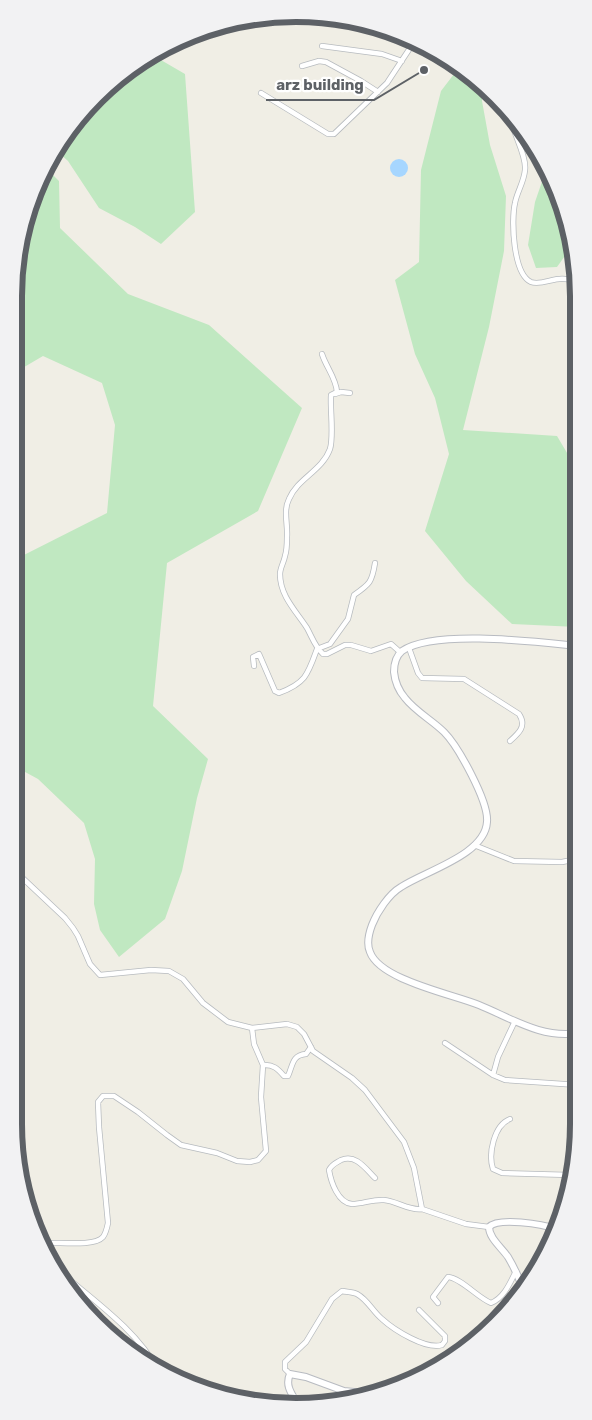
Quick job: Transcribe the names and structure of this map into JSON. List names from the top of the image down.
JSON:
{
  "places": ["arz building"]
}
